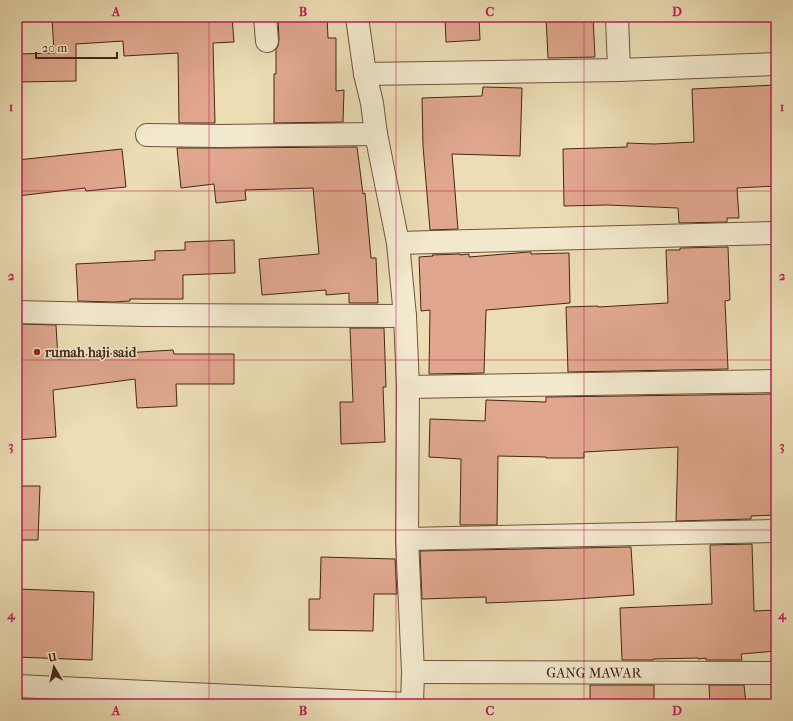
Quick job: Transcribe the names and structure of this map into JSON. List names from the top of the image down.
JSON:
{
  "streets": {
    "street": ["GANG MAWAR"]
  },
  "places": ["rumah haji said"],
  "scale_bar": "20 m",
  "north": "top",
  "grid": {
    "columns": [
      "A",
      "B",
      "C",
      "D"
    ],
    "rows": [
      "1",
      "2",
      "3",
      "4"
    ]
  }
}
